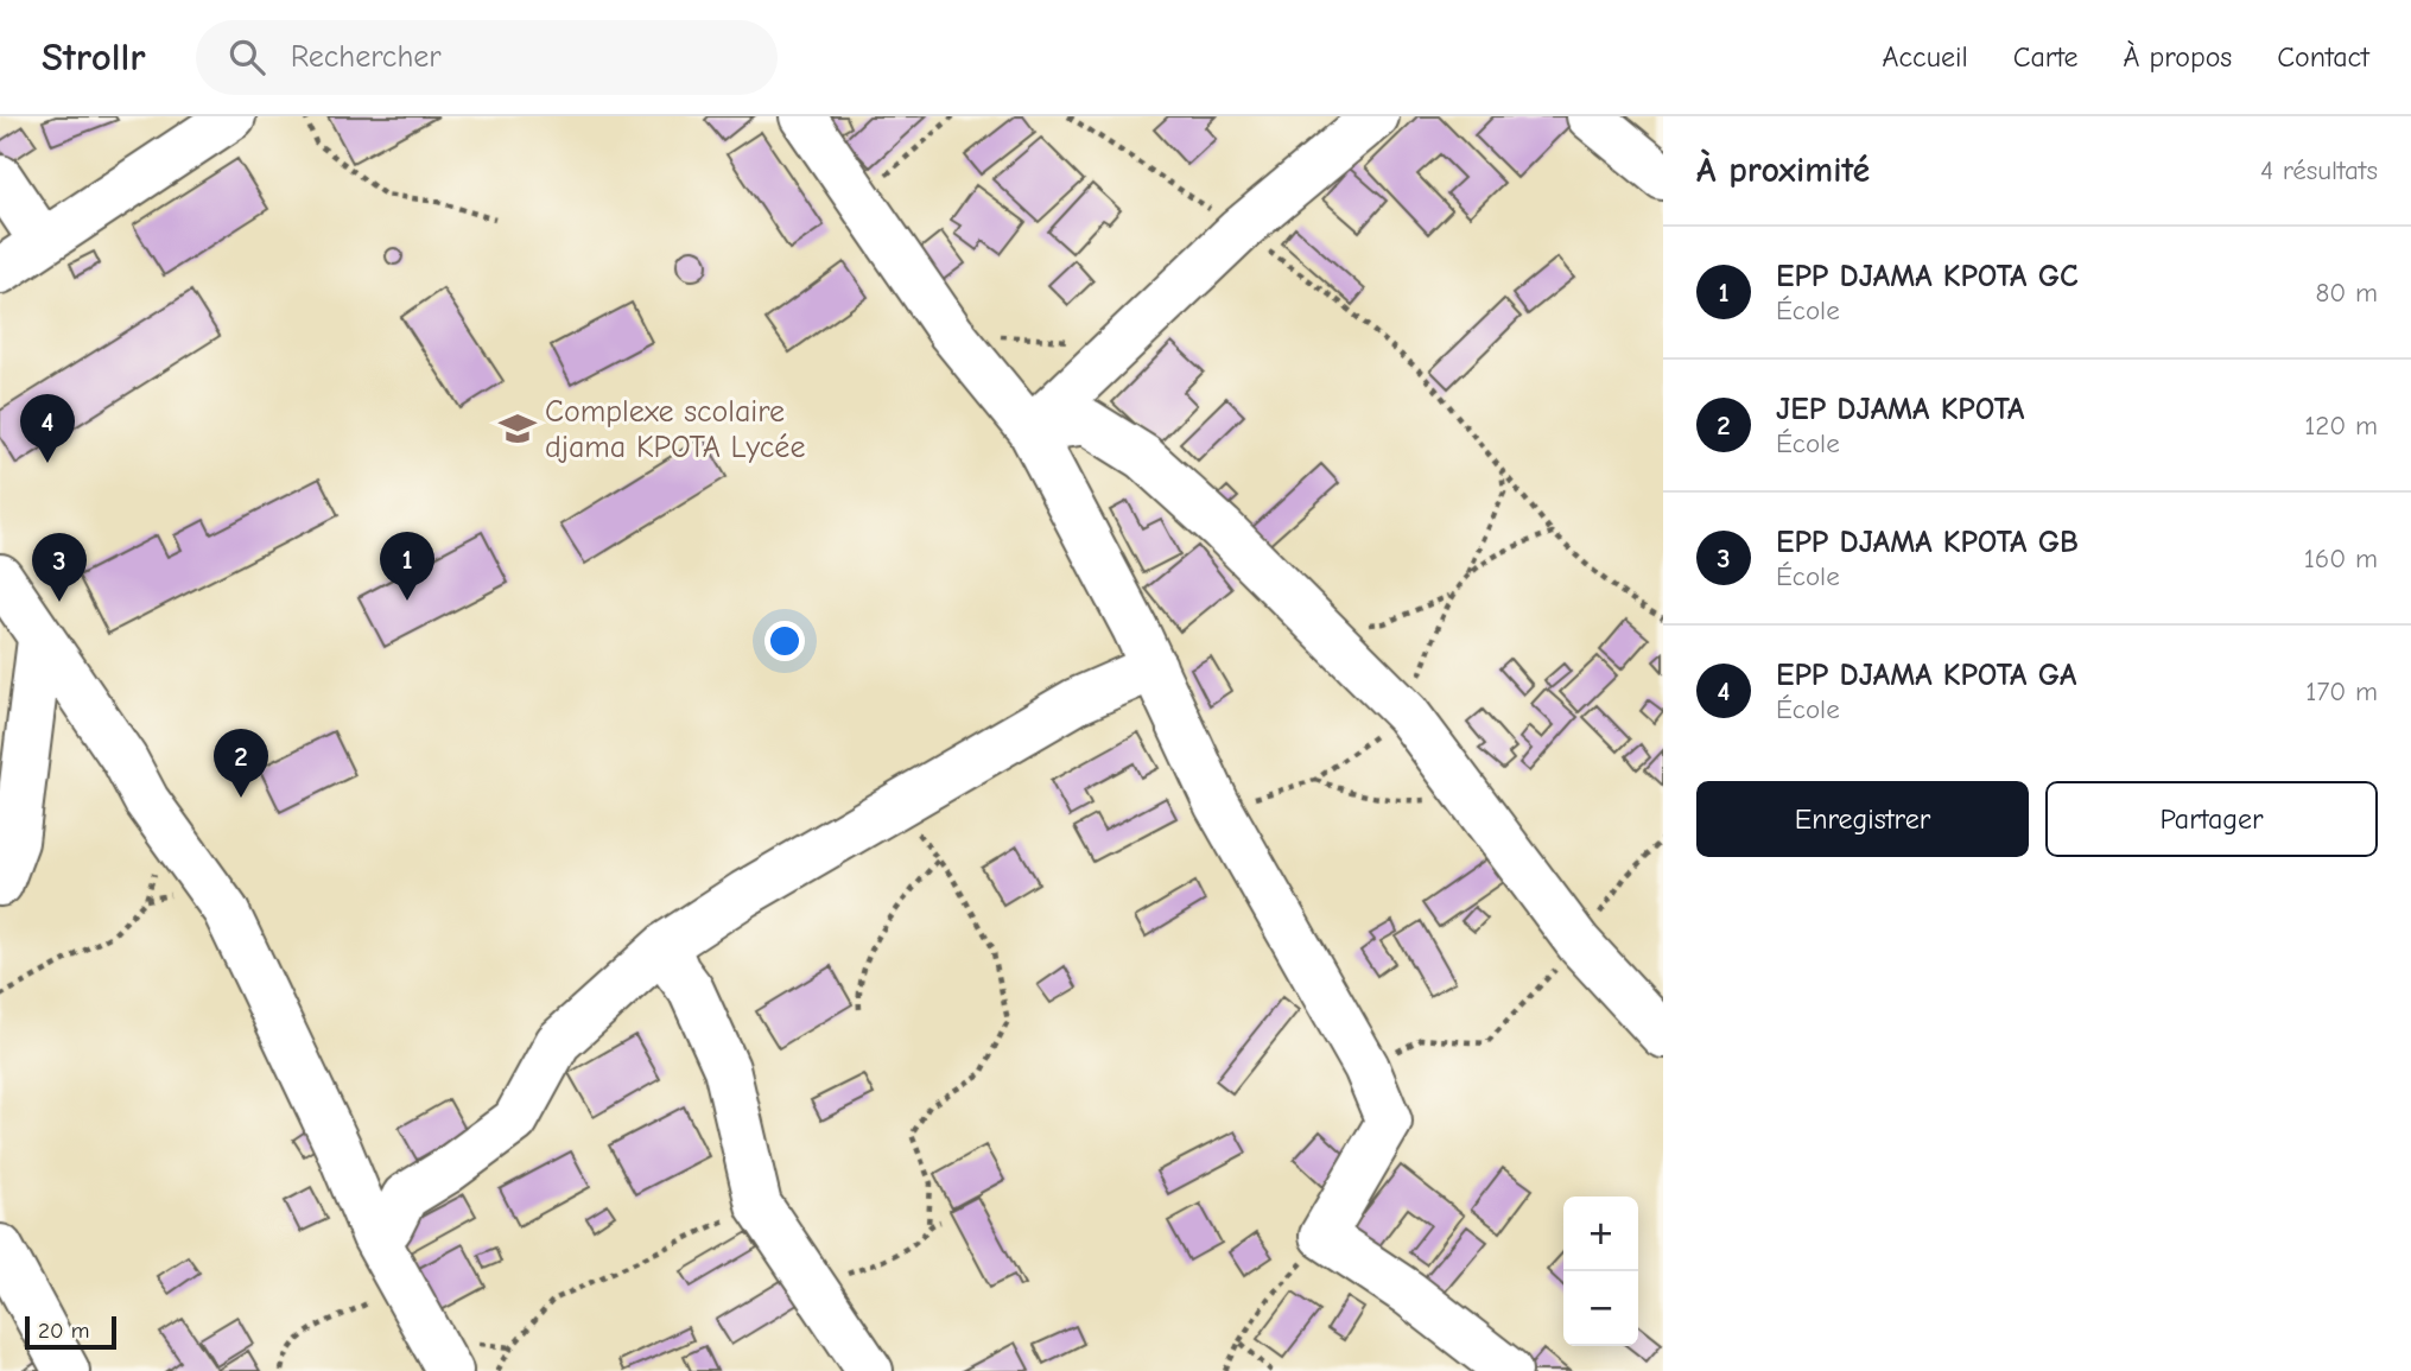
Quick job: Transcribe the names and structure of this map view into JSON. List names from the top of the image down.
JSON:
{
  "places": {
    "school or university": ["Complexe scolaire djama KPOTA Lycée"]
  },
  "scale_bar": "20 m",
  "page": {
    "header": "Strollr",
    "search": "Rechercher",
    "nav": [
      "Accueil",
      "Carte",
      "À propos",
      "Contact"
    ],
    "heading": ["À proximité", "4 résultats"],
    "list": [
      {
        "mark": "1",
        "name": "EPP DJAMA KPOTA GC",
        "note": "École",
        "value": "80 m"
      },
      {
        "mark": "2",
        "name": "JEP DJAMA KPOTA",
        "note": "École",
        "value": "120 m"
      },
      {
        "mark": "3",
        "name": "EPP DJAMA KPOTA GB",
        "note": "École",
        "value": "160 m"
      },
      {
        "mark": "4",
        "name": "EPP DJAMA KPOTA GA",
        "note": "École",
        "value": "170 m"
      }
    ],
    "pins": [
      "4",
      "1",
      "3",
      "2"
    ],
    "buttons": ["Enregistrer", "Partager"],
    "map_buttons": ["+", "−"],
    "scale": "20 m"
  }
}
